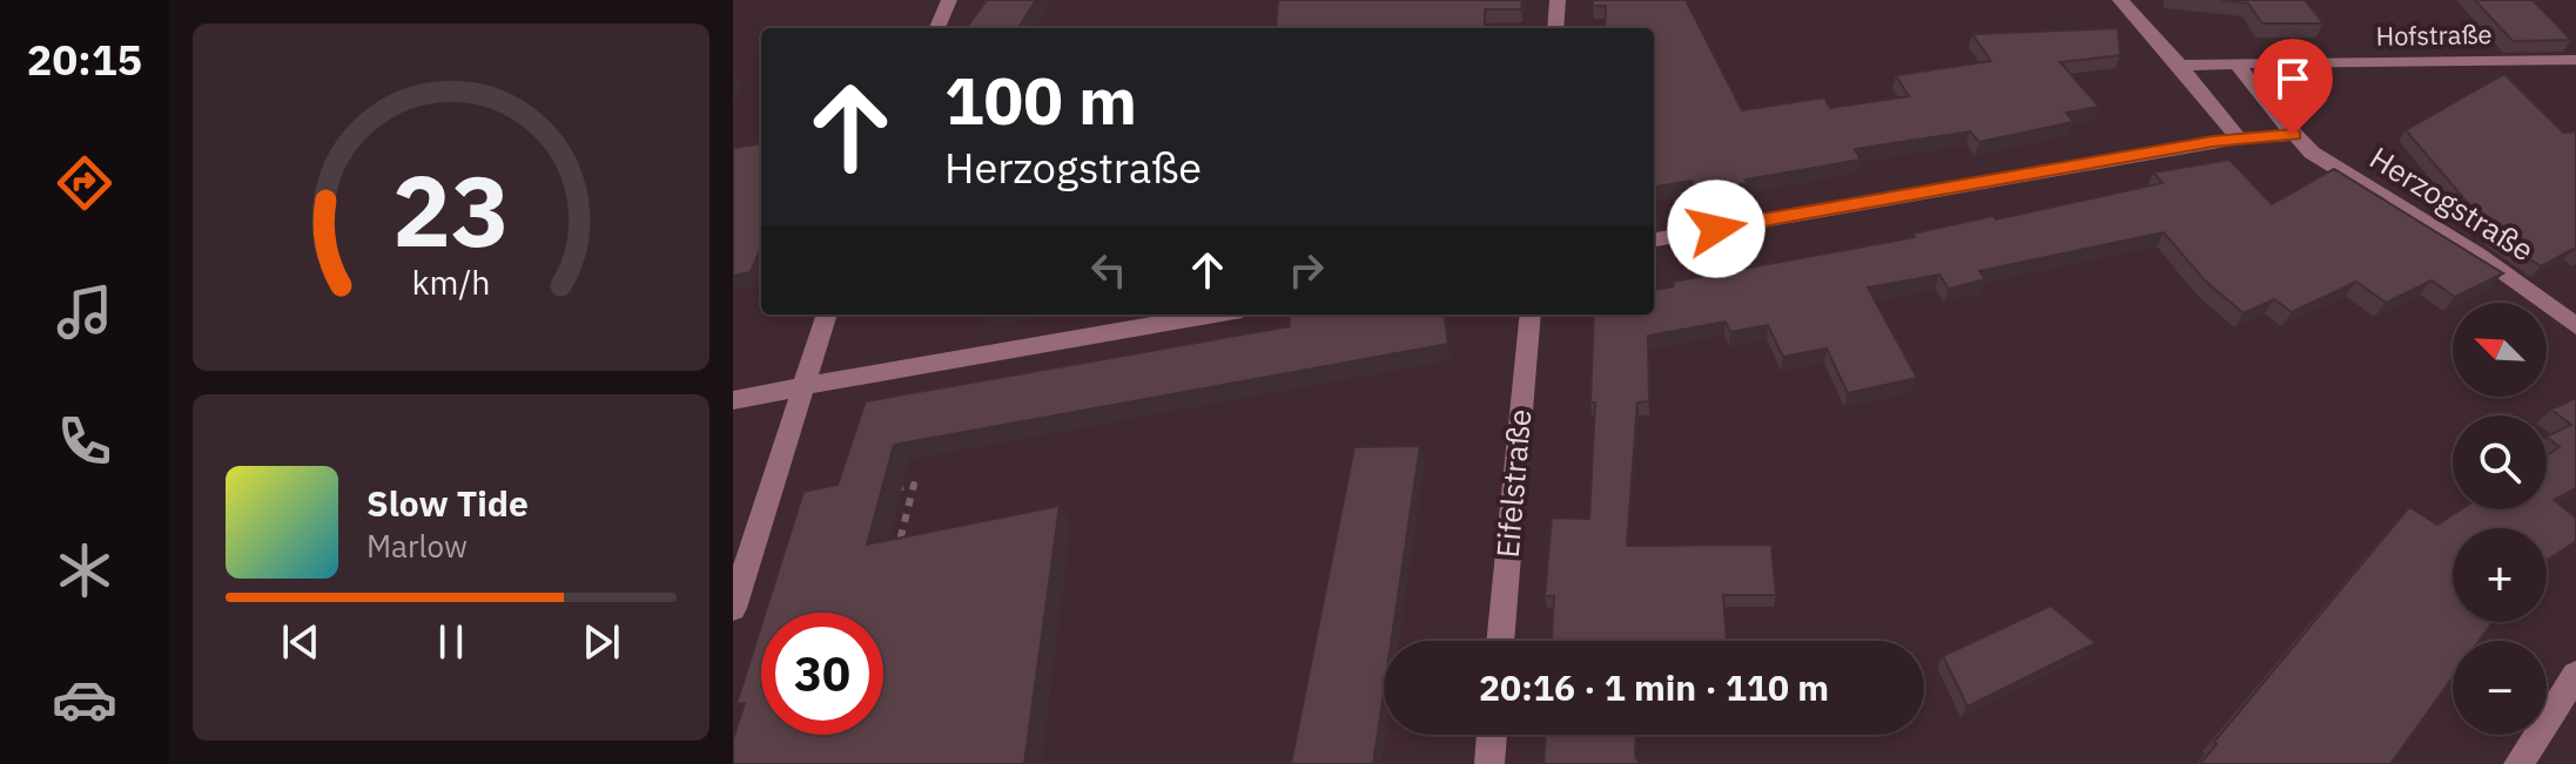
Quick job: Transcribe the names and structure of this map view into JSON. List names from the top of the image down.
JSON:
{
  "streets": {
    "street": ["Hofstraße", "Herzogstraße", "Eifelstraße"]
  },
  "crossings": [
    ["Hofstraße", "Herzogstraße"]
  ],
  "north": "top left",
  "page": {
    "tabs": "20:15",
    "turn": ["100 m", "Herzogstraße"],
    "map_buttons": ["+", "−"],
    "song": ["Slow Tide", "Marlow"],
    "limit": "30",
    "trip": "20:16 · 1 min · 110 m",
    "gauge": ["23", "km/h"]
  }
}
